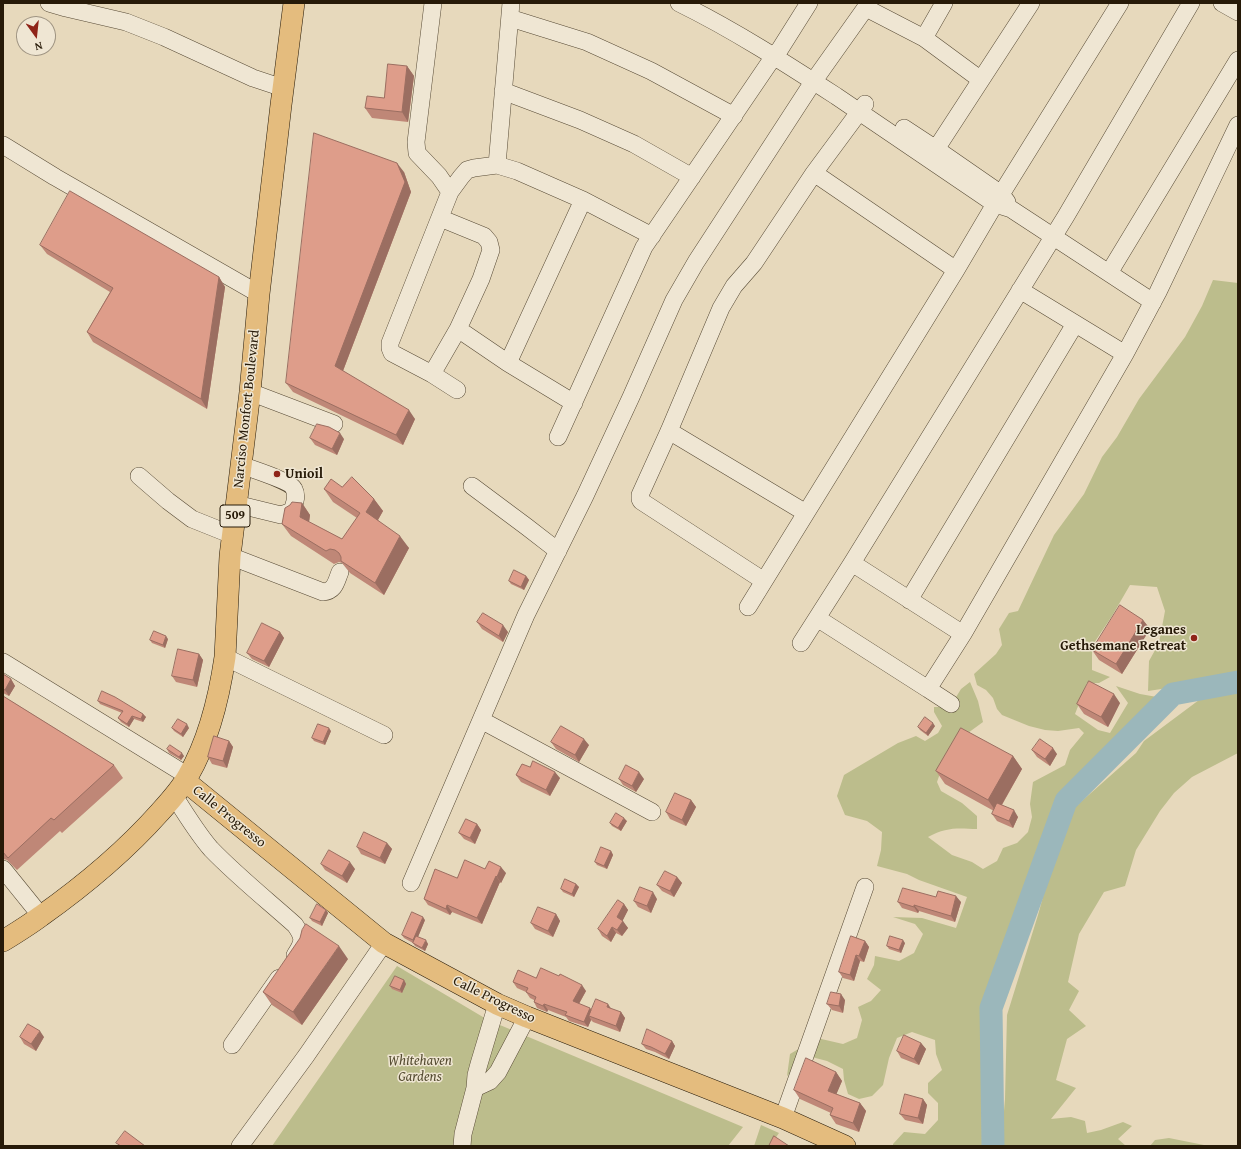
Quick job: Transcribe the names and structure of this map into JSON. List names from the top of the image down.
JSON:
{
  "streets": {
    "main road": ["Narciso Monfort Boulevard", "509", "Calle Progresso"]
  },
  "crossings": [
    ["Narciso Monfort Boulevard", "Calle Progresso"]
  ],
  "parks": ["Whitehaven Gardens"],
  "places": ["Unioil", "Leganes Gethsemane Retreat"],
  "north": "bottom"
}
